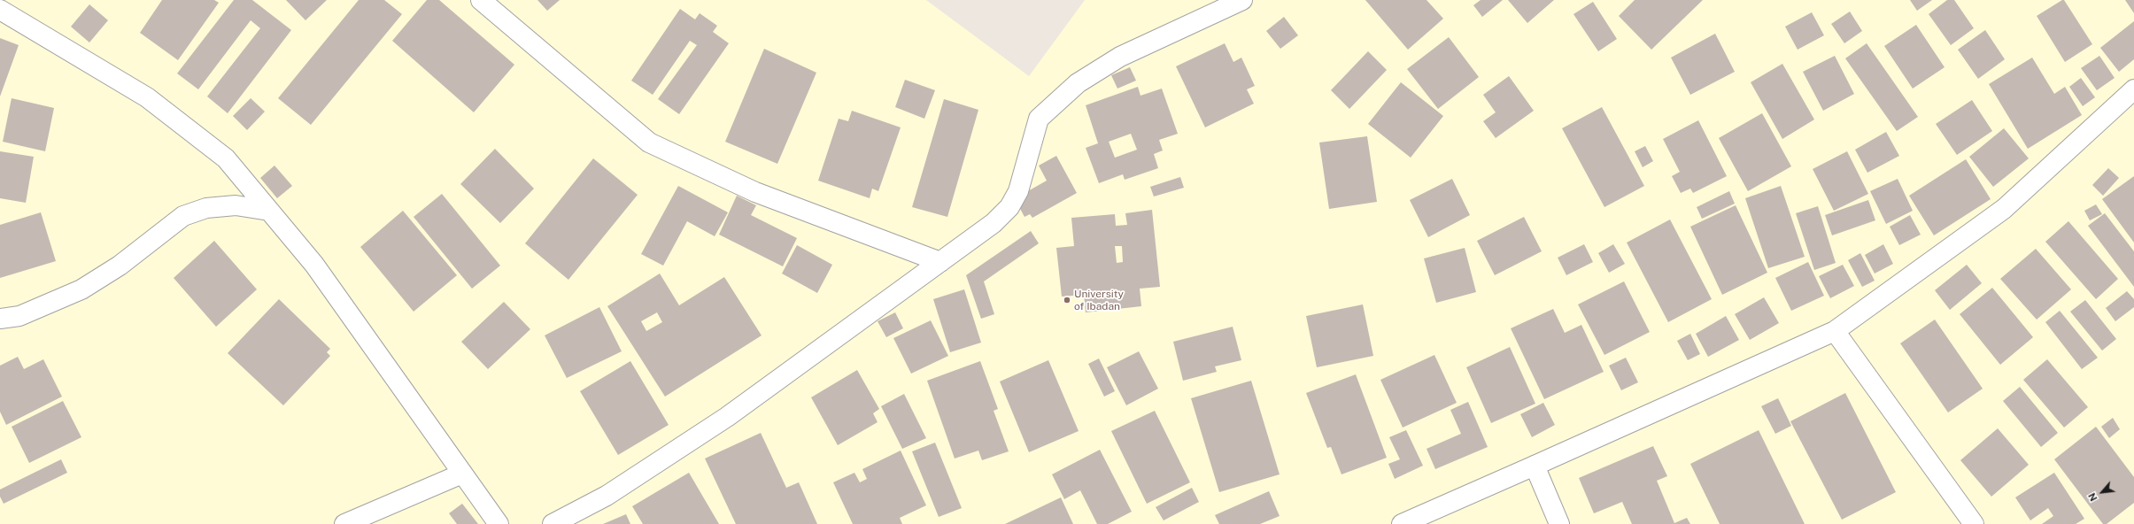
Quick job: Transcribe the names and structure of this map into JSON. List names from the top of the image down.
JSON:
{
  "places": ["University of Ibadan"],
  "north": "bottom left"
}
